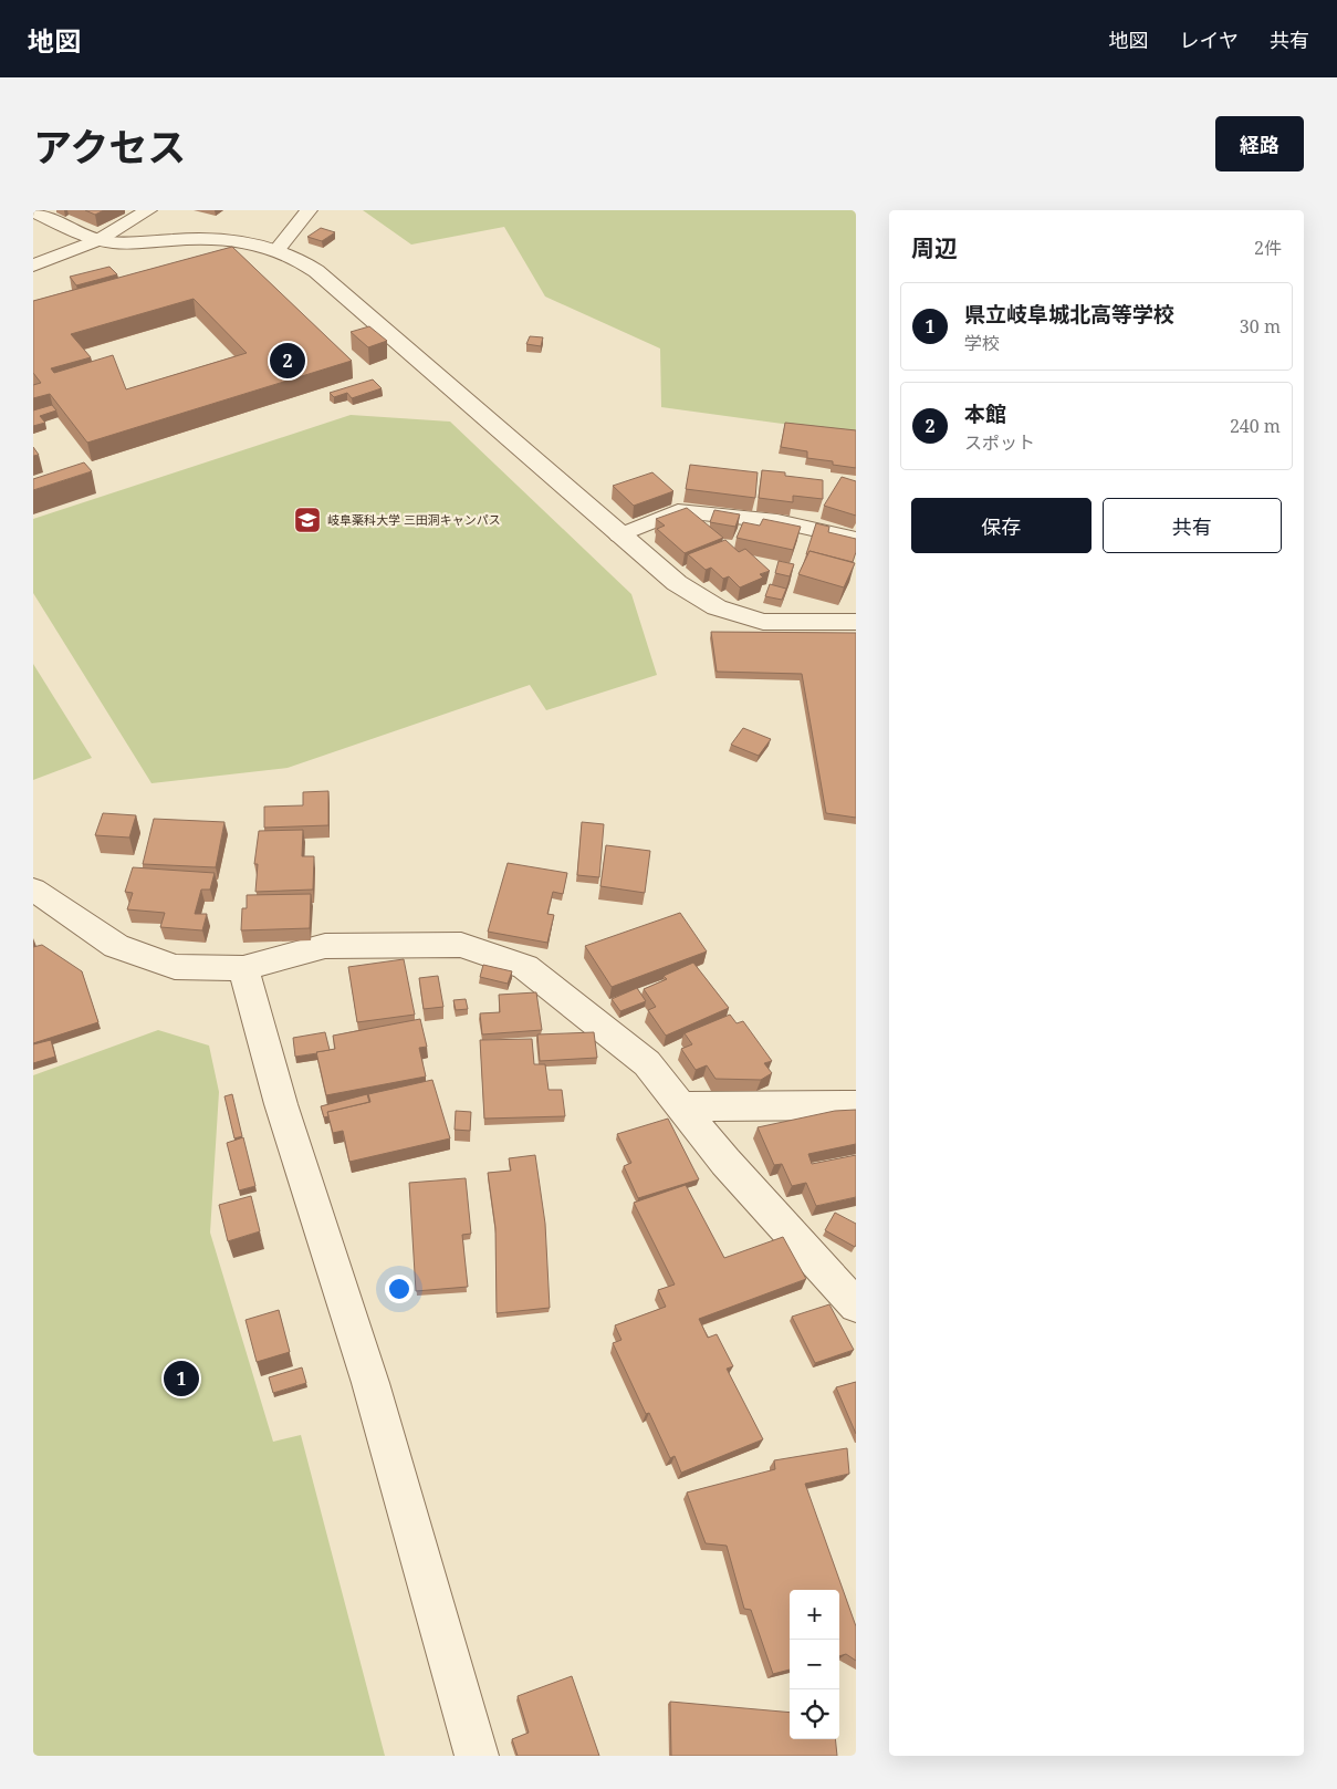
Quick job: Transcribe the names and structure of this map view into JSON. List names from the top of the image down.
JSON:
{
  "places": {
    "school or university": ["岐阜薬科大学 三田洞キャンパス"]
  },
  "page": {
    "header": "地図",
    "nav": ["地図", "レイヤ", "共有"],
    "title": "アクセス",
    "buttons": [
      "経路",
      ["保存", "共有"]
    ],
    "heading": ["周辺", "2件"],
    "list": [
      {
        "mark": "1",
        "name": "県立岐阜城北高等学校",
        "note": "学校",
        "value": "30 m"
      },
      {
        "mark": "2",
        "name": "本館",
        "note": "スポット",
        "value": "240 m"
      }
    ],
    "pins": ["2", "1"],
    "map_buttons": ["+", "−"]
  }
}
